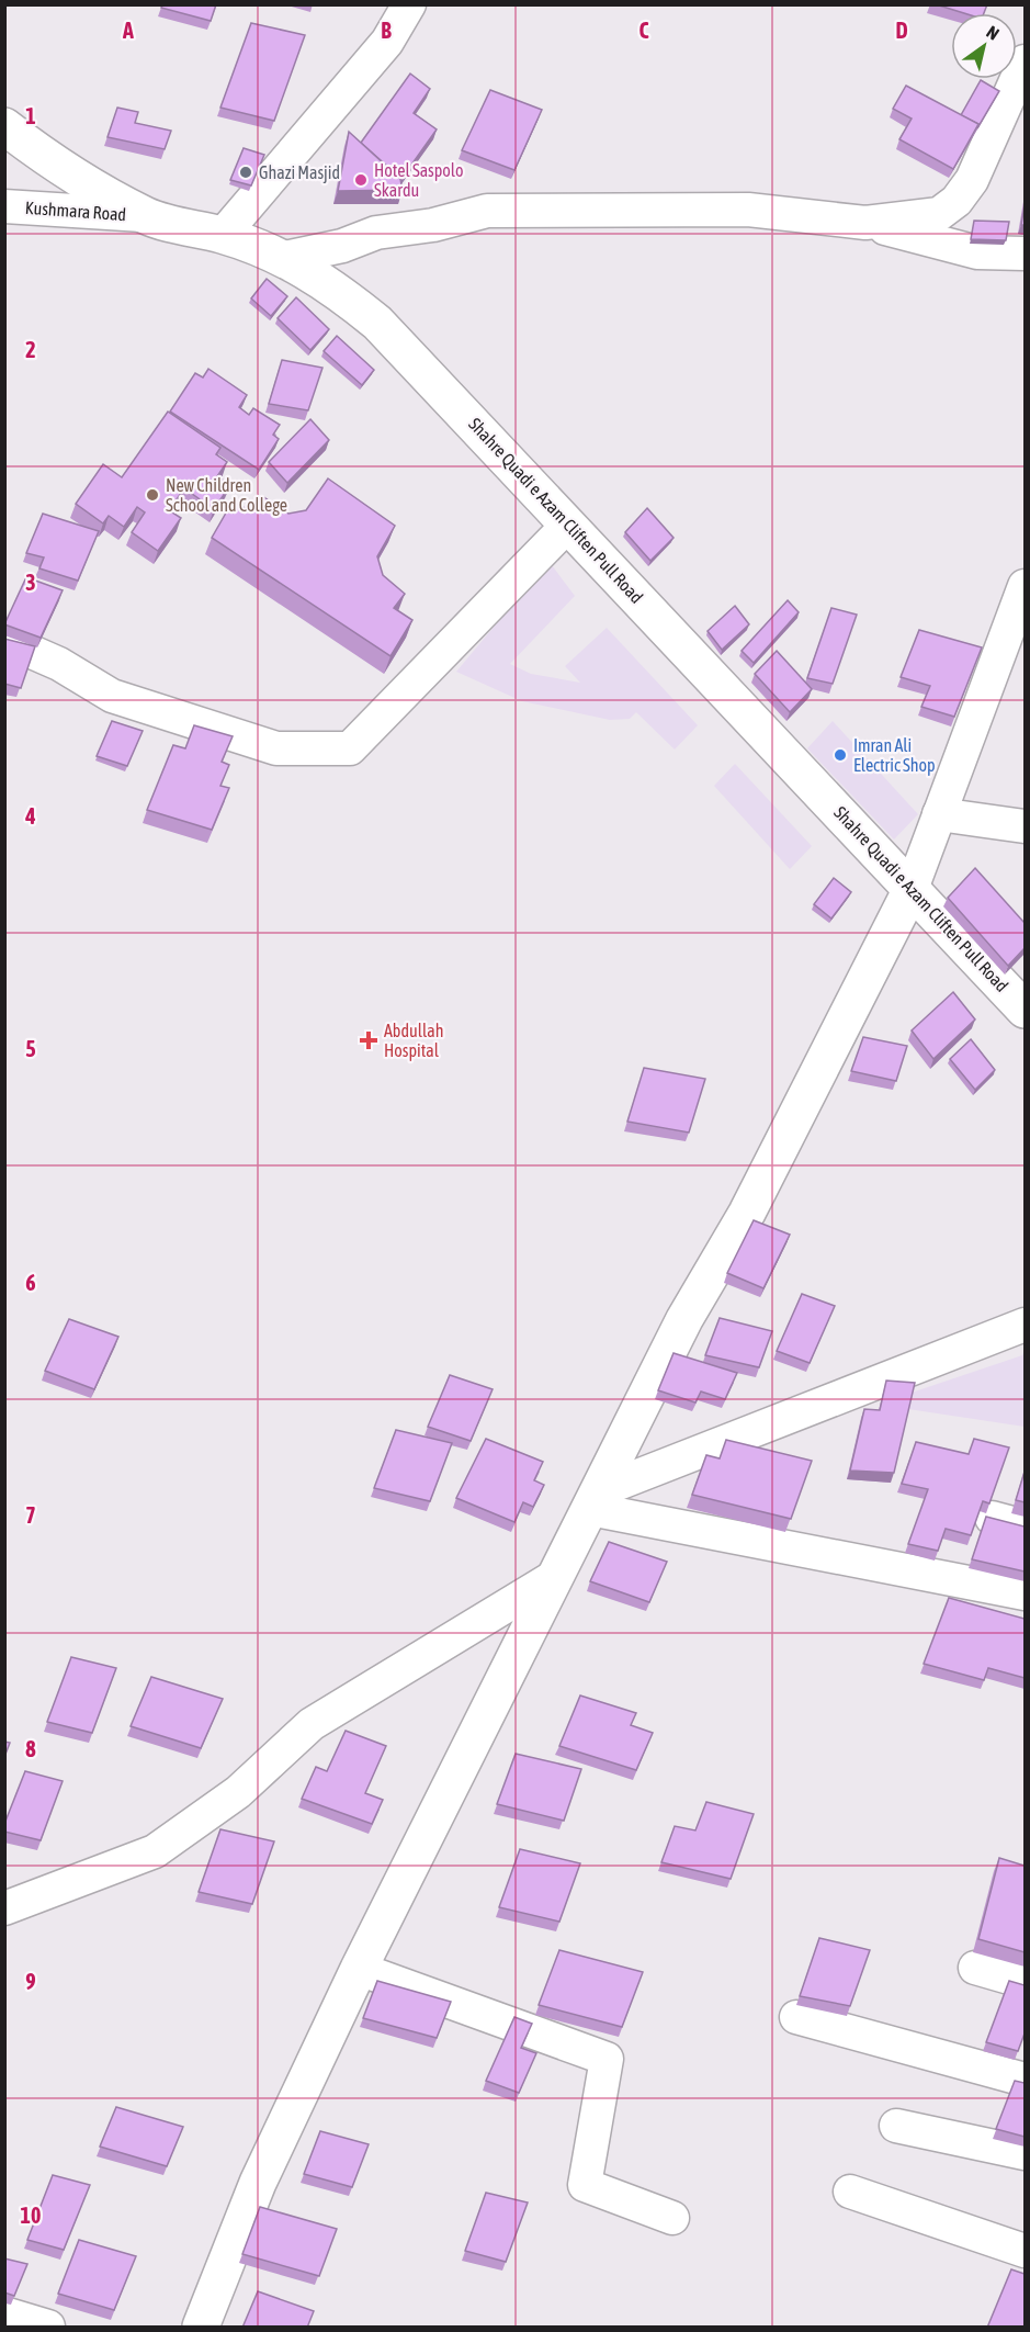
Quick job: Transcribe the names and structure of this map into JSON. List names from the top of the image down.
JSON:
{
  "streets": {
    "main road": ["Shahre Quadi e Azam Cliften Pull Road"],
    "street": ["Kushmara Road"]
  },
  "crossings": [
    ["Kushmara Road", "Shahre Quadi e Azam Cliften Pull Road"]
  ],
  "places": {
    "other": [
      "Ghazi Masjid",
      "Hotel Saspolo Skardu",
      "New Children School and College",
      "Imran Ali Electric Shop"
    ],
    "health": ["Abdullah Hospital"]
  },
  "north": "top right",
  "grid": {
    "columns": [
      "A",
      "B",
      "C",
      "D"
    ],
    "rows": [
      "1",
      "2",
      "3",
      "4",
      "5",
      "6",
      "7",
      "8",
      "9",
      "10"
    ]
  }
}
